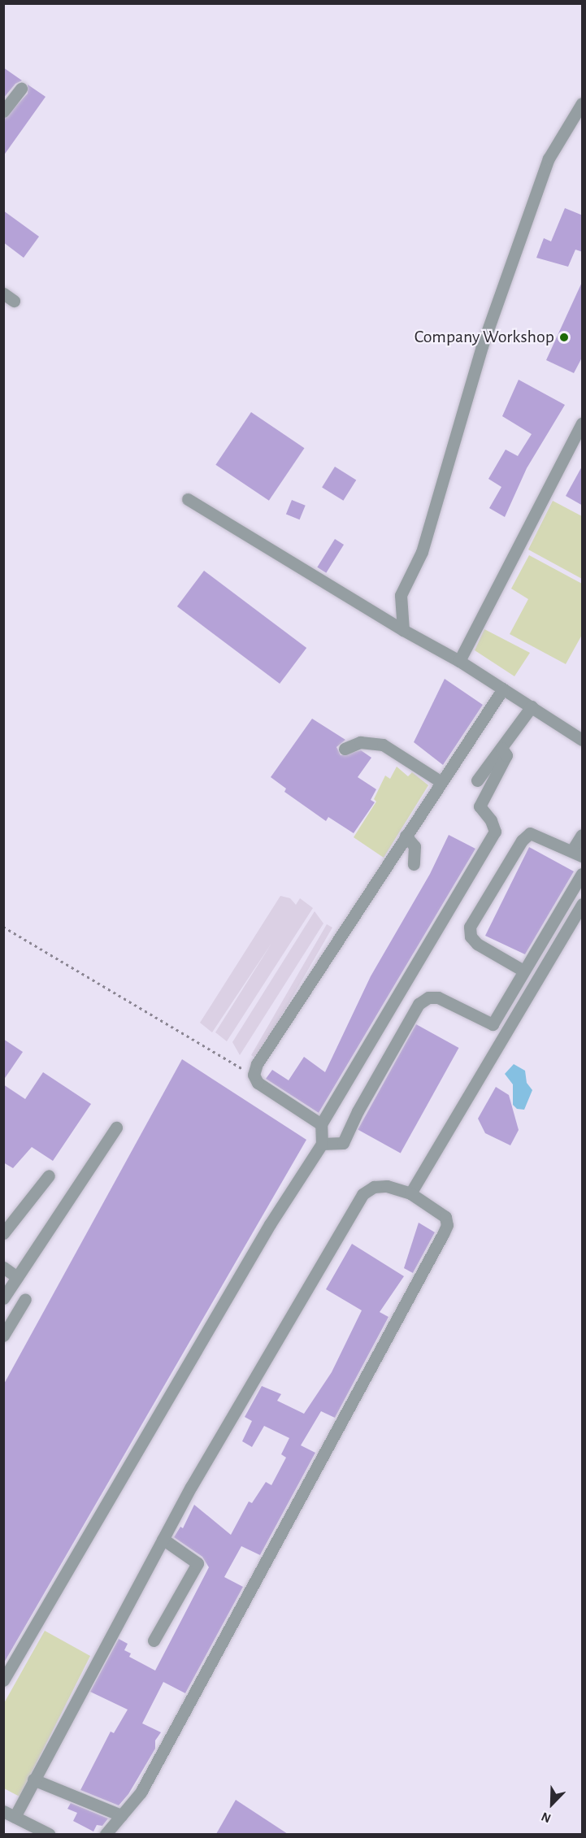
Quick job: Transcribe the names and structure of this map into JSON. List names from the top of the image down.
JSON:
{
  "places": ["Company Workshop"],
  "north": "bottom left"
}
